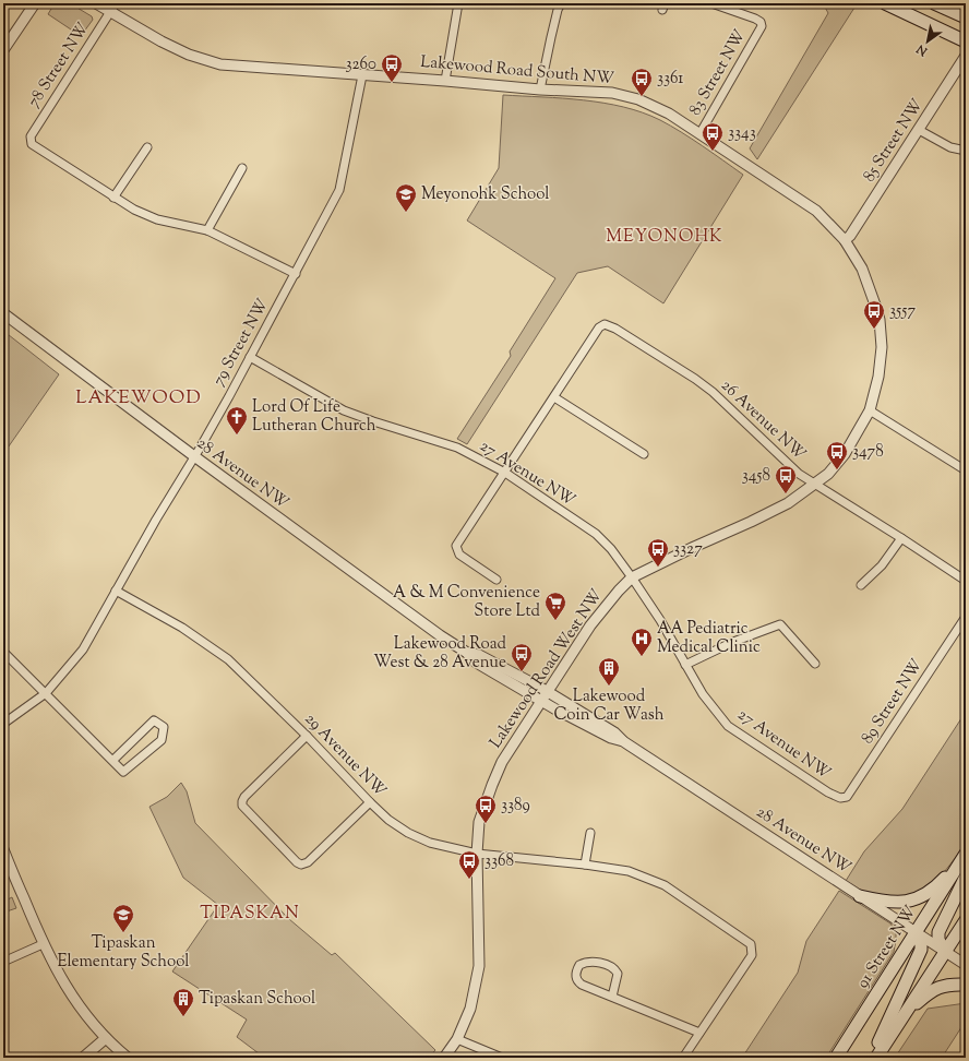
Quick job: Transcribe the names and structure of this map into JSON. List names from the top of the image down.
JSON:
{
  "streets": {
    "main road": ["91 Street NW"],
    "street": [
      "78 Street NW",
      "Lakewood Road South NW",
      "83 Street NW",
      "85 Street NW",
      "79 Street NW",
      "26 Avenue NW",
      "28 Avenue NW",
      "27 Avenue NW",
      "Lakewood Road West NW",
      "89 Street NW",
      "29 Avenue NW"
    ]
  },
  "crossings": [
    ["78 Street NW", "Lakewood Road South NW"],
    ["Lakewood Road South NW", "83 Street NW"],
    ["Lakewood Road South NW", "85 Street NW"],
    ["Lakewood Road South NW", "79 Street NW"],
    ["Lakewood Road South NW", "Lakewood Road West NW"],
    ["79 Street NW", "28 Avenue NW"],
    ["79 Street NW", "27 Avenue NW"],
    ["79 Street NW", "29 Avenue NW"],
    ["26 Avenue NW", "Lakewood Road West NW"],
    ["28 Avenue NW", "Lakewood Road West NW"],
    ["28 Avenue NW", "91 Street NW"],
    ["27 Avenue NW", "Lakewood Road West NW"],
    ["27 Avenue NW", "89 Street NW"],
    ["Lakewood Road West NW", "29 Avenue NW"]
  ],
  "districts": ["MEYONOHK", "LAKEWOOD", "TIPASKAN"],
  "places": {
    "bus stop": [
      "3260",
      "3361",
      "3343",
      "3557",
      "3478",
      "3458",
      "3327",
      "Lakewood Road West & 28 Avenue",
      "3389",
      "3368"
    ],
    "school or university": ["Meyonohk School", "Tipaskan Elementary School"],
    "church": ["Lord Of Life Lutheran Church"],
    "supermarket": ["A & M Convenience Store Ltd"],
    "hospital": ["AA Pediatric Medical Clinic"],
    "building": ["Lakewood Coin Car Wash", "Tipaskan School"]
  },
  "north": "bottom left"
}
